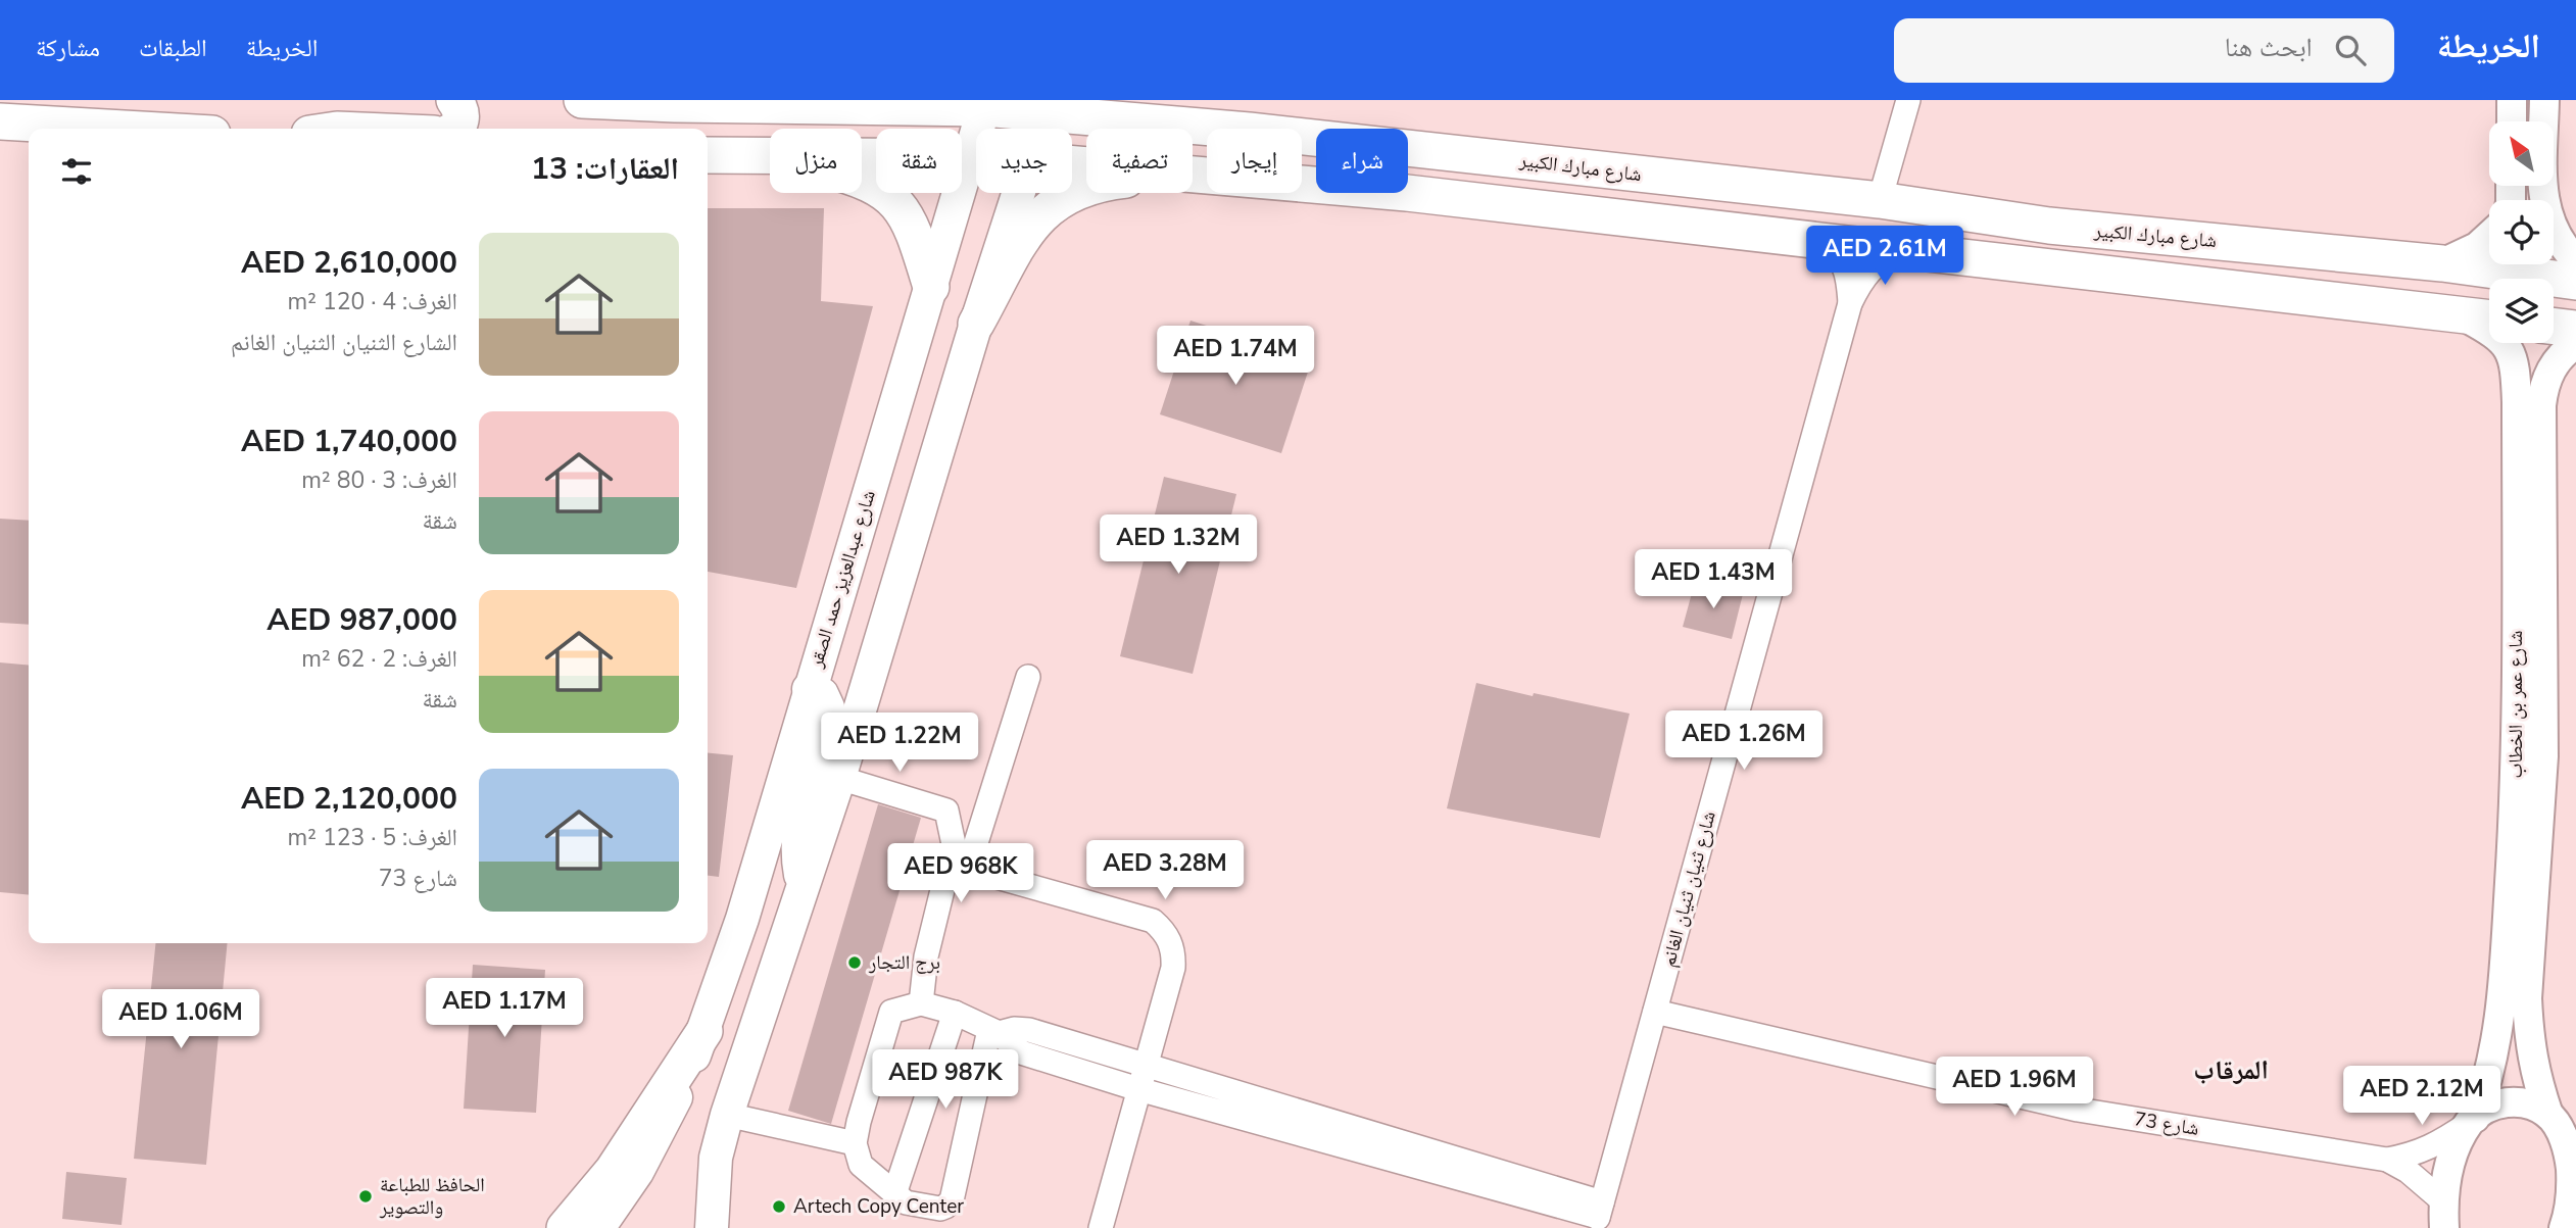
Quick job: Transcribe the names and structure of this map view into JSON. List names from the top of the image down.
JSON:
{
  "streets": {
    "main road": ["شارع مبارك الكبير", "شارع عبدالعزيز حمد الصقر"],
    "street": ["شارع عمر بن الخطاب", "شارع ثنيان ثنيان الغانم", "شارع 73"]
  },
  "crossings": [
    ["شارع مبارك الكبير", "شارع عبدالعزيز حمد الصقر"],
    ["شارع عمر بن الخطاب", "شارع 73"],
    ["شارع ثنيان ثنيان الغانم", "شارع 73"]
  ],
  "districts": ["المرقاب"],
  "places": ["برج التجار", "الحافظ للطباعة والتصوير", "Artech Copy Center"],
  "north": "top left",
  "page": {
    "header": "الخريطة",
    "search": "ابحث هنا",
    "nav": ["الخريطة", "الطبقات", "مشاركة"],
    "chip": [
      "شراء",
      "إيجار",
      "تصفية",
      "جديد",
      "شقة",
      "منزل"
    ],
    "heading": "العقارات: 13",
    "list": [
      {
        "name": "AED 2,610,000",
        "note": "الغرف: 4 · 120 m² · الشارع الثنيان الثنيان الغانم"
      },
      {
        "name": "AED 1,740,000",
        "note": "الغرف: 3 · 80 m² · شقة"
      },
      {
        "name": "AED 987,000",
        "note": "الغرف: 2 · 62 m² · شقة"
      },
      {
        "name": "AED 2,120,000",
        "note": "الغرف: 5 · 123 m² · شارع 73"
      }
    ],
    "price": [
      "AED 2.61M",
      "AED 1.74M",
      "AED 1.32M",
      "AED 1.43M",
      "AED 1.26M",
      "AED 1.22M",
      "AED 3.28M",
      "AED 968K",
      "AED 1.17M",
      "AED 1.06M",
      "AED 987K",
      "AED 1.96M",
      "AED 2.12M"
    ]
  }
}
